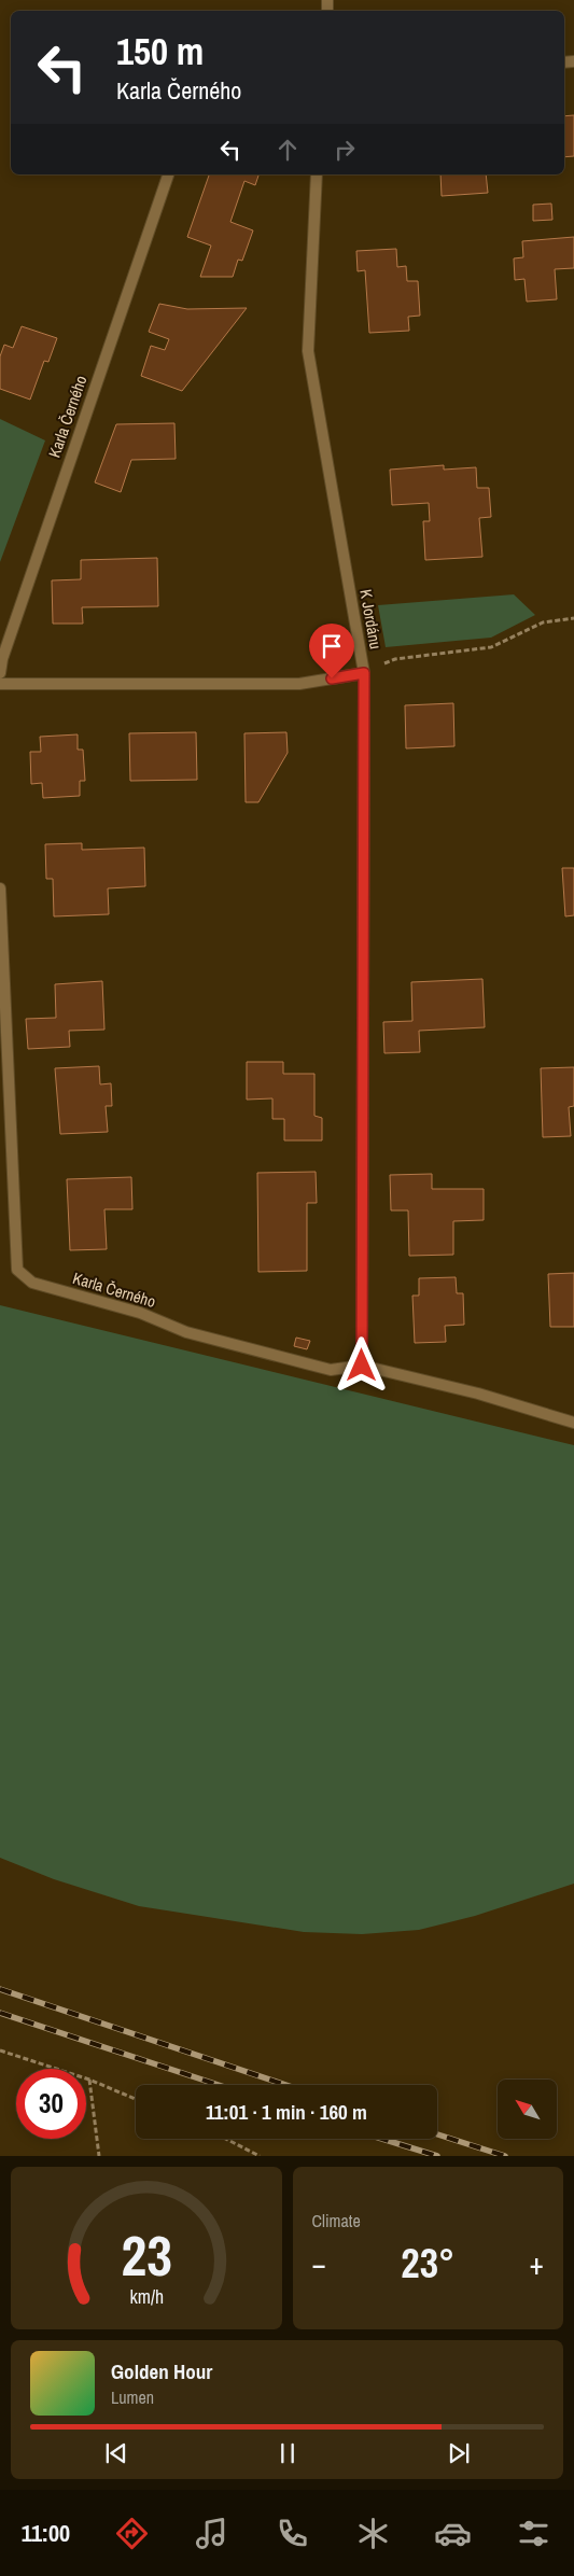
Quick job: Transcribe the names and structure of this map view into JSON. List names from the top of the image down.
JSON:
{
  "streets": {
    "street": ["Karla Černého", "K Jordánu"]
  },
  "crossings": [
    ["Karla Černého", "K Jordánu"]
  ],
  "north": "top left",
  "page": {
    "turn": ["150 m", "Karla Černého"],
    "limit": "30",
    "trip": "11:01 · 1 min · 160 m",
    "tile": "Climate",
    "heat": ["−", "23°", "+"],
    "song": ["Golden Hour", "Lumen"],
    "tabs": "11:00",
    "gauge": ["23", "km/h"]
  }
}
